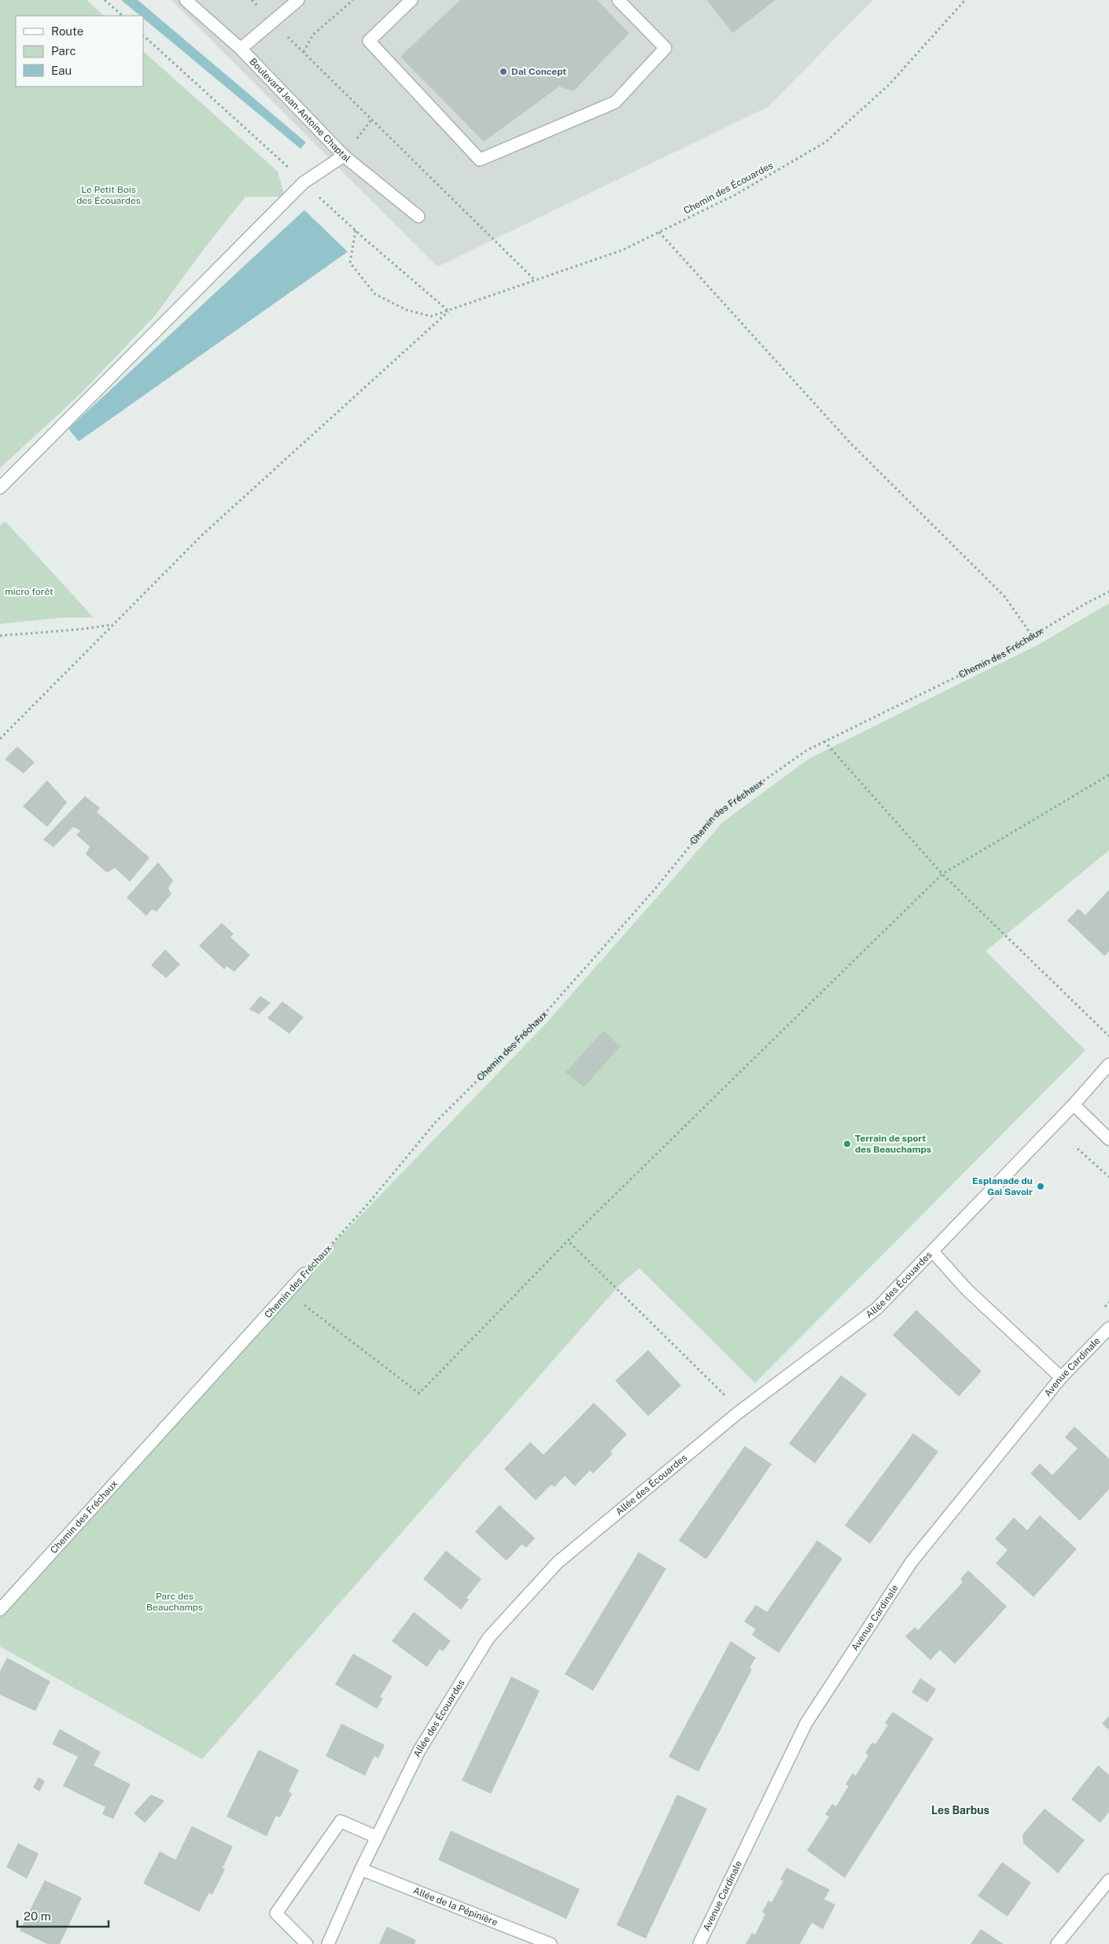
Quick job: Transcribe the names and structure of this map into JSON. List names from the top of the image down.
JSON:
{
  "streets": {
    "street": [
      "Boulevard Jean-Antoine Chaptal",
      "Chemin des Fréchaux",
      "Allée des Écouardes",
      "Avenue Cardinale",
      "Allée de la Pépinière"
    ],
    "path": ["Chemin des Écouardes"]
  },
  "crossings": [
    ["Allée des Écouardes", "Allée de la Pépinière"]
  ],
  "districts": ["Les Barbus"],
  "parks": ["Le Petit Bois des Écouardes", "micro forêt", "Parc des Beauchamps"],
  "places": ["Dal Concept", "Terrain de sport des Beauchamps", "Esplanade du Gai Savoir"],
  "legend": ["Route", "Parc", "Eau"],
  "scale_bar": "20 m"
}
